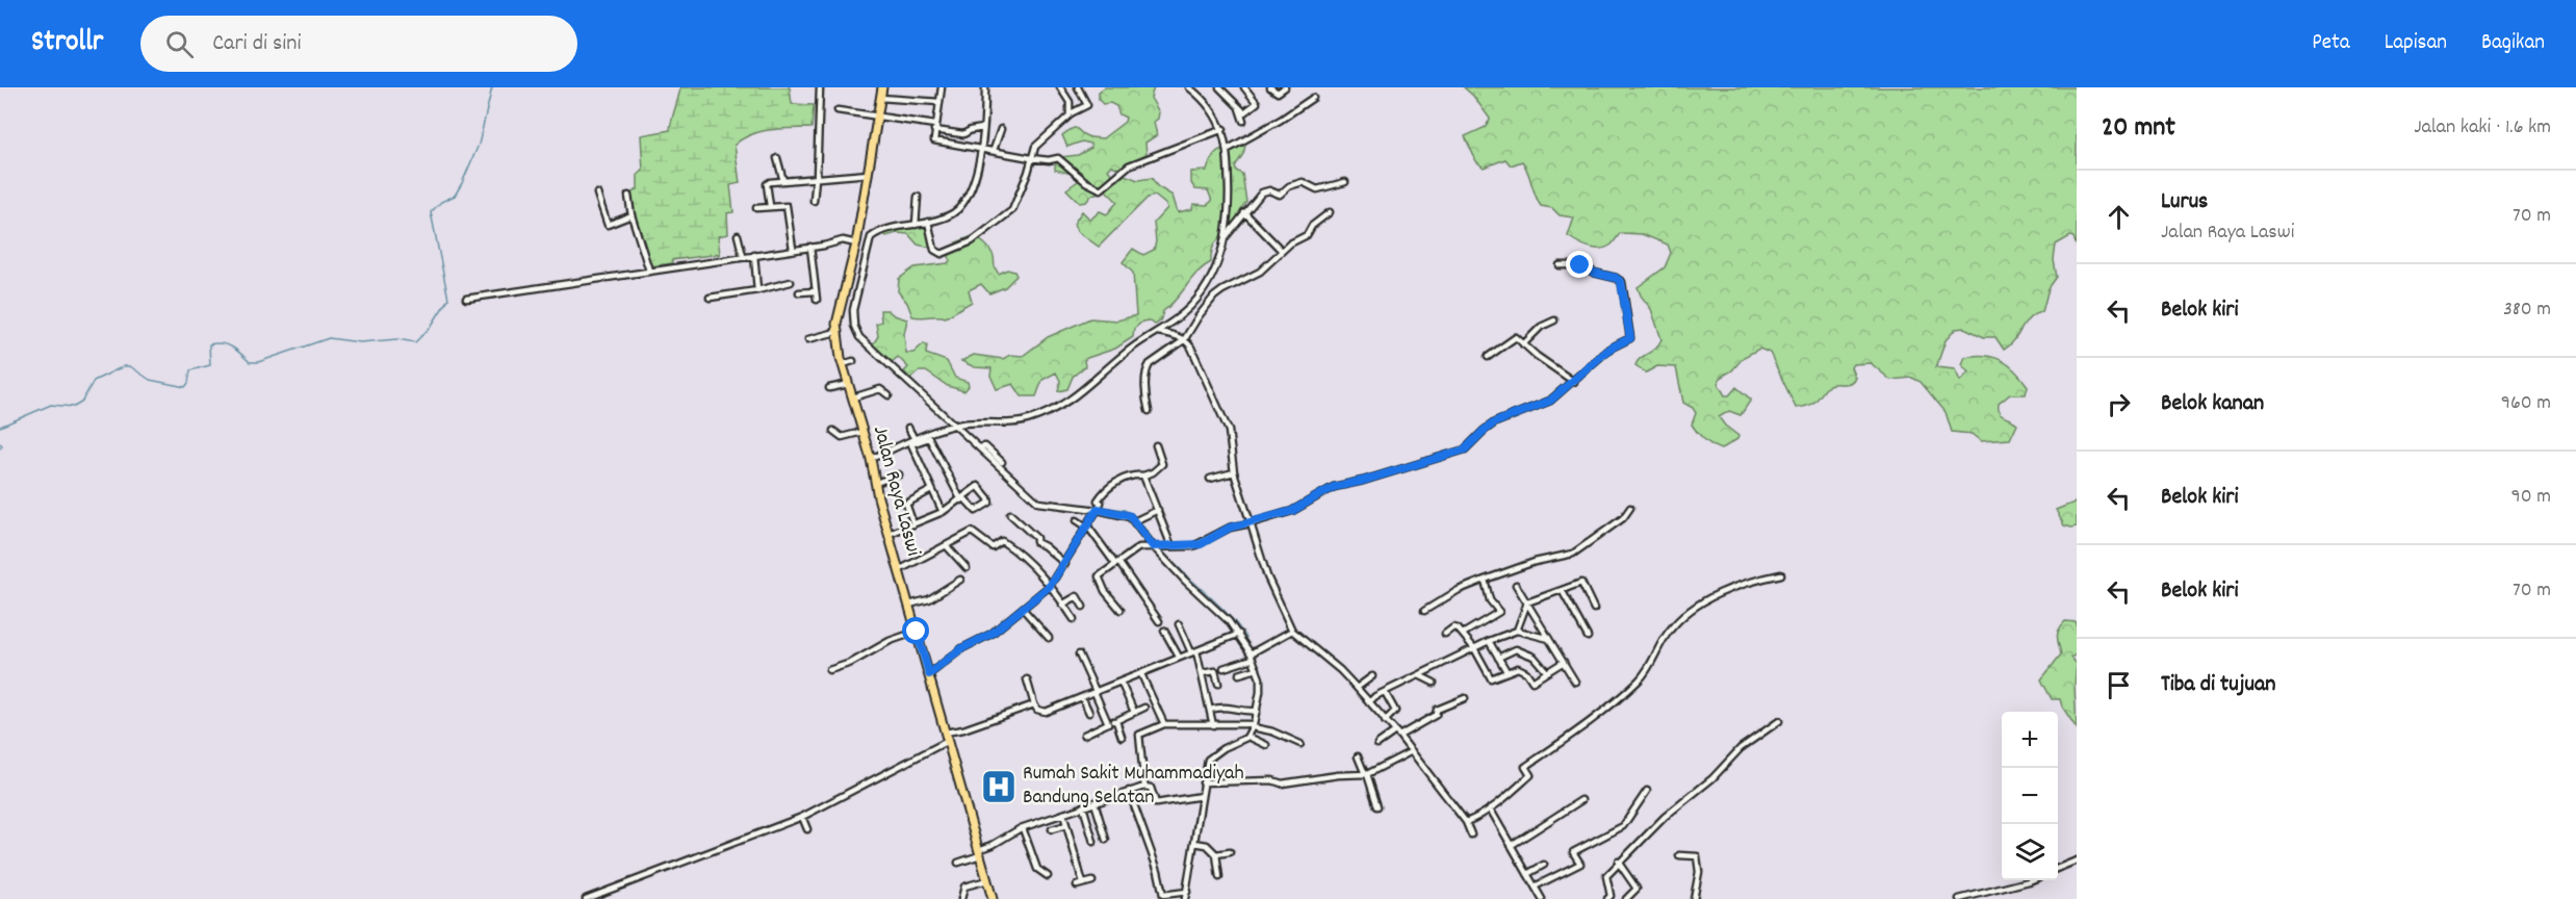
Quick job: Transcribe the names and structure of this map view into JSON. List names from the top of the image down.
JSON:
{
  "streets": {
    "main road": ["Jalan Raya Laswi"]
  },
  "places": {
    "hospital": ["Rumah Sakit Muhammadiyah Bandung Selatan"]
  },
  "page": {
    "header": "Strollr",
    "search": "Cari di sini",
    "nav": ["Peta", "Lapisan", "Bagikan"],
    "heading": ["20 mnt", "Jalan kaki · 1.6 km"],
    "list": [
      ["Lurus", "Jalan Raya Laswi", "70 m"],
      ["Belok kiri", "380 m"],
      ["Belok kanan", "960 m"],
      ["Belok kiri", "90 m"],
      ["Belok kiri", "70 m"],
      "Tiba di tujuan"
    ],
    "map_buttons": ["+", "−"]
  }
}
